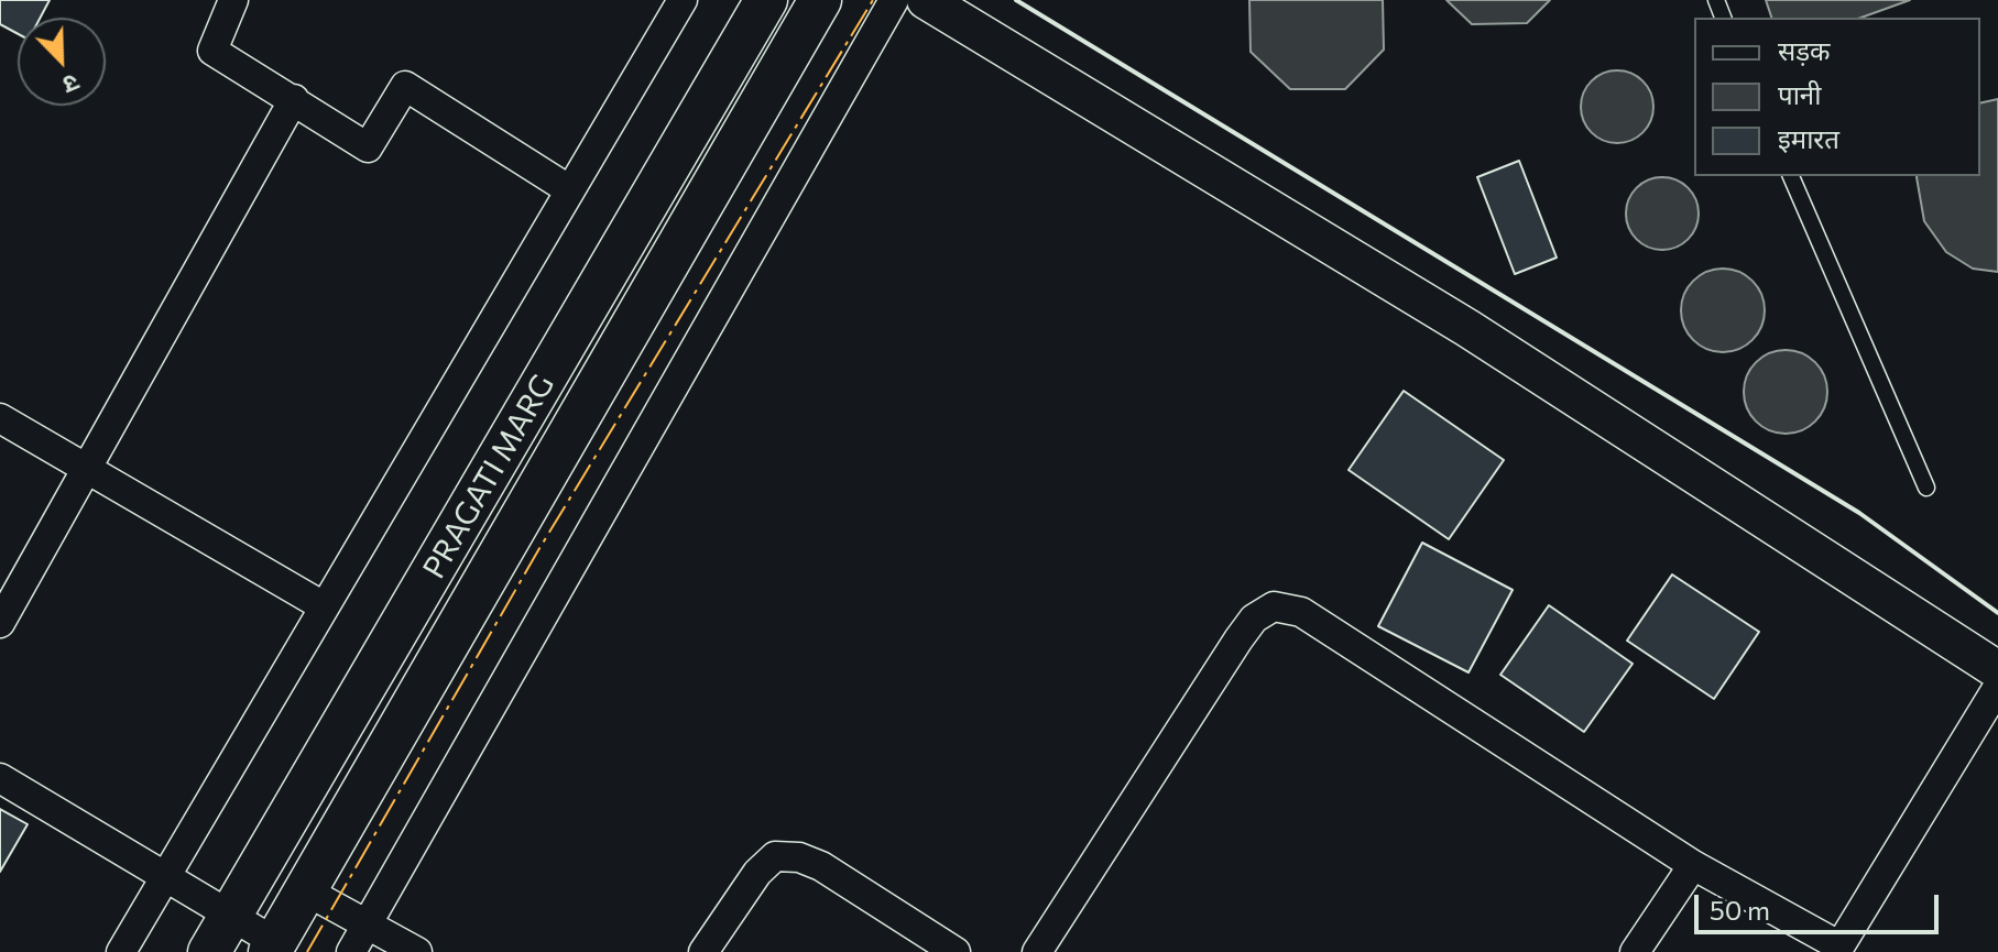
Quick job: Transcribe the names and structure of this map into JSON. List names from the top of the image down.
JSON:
{
  "streets": {
    "main road": ["PRAGATI MARG"]
  },
  "legend": ["सड़क", "पानी", "इमारत"],
  "scale_bar": "50 m",
  "north": "bottom right"
}
